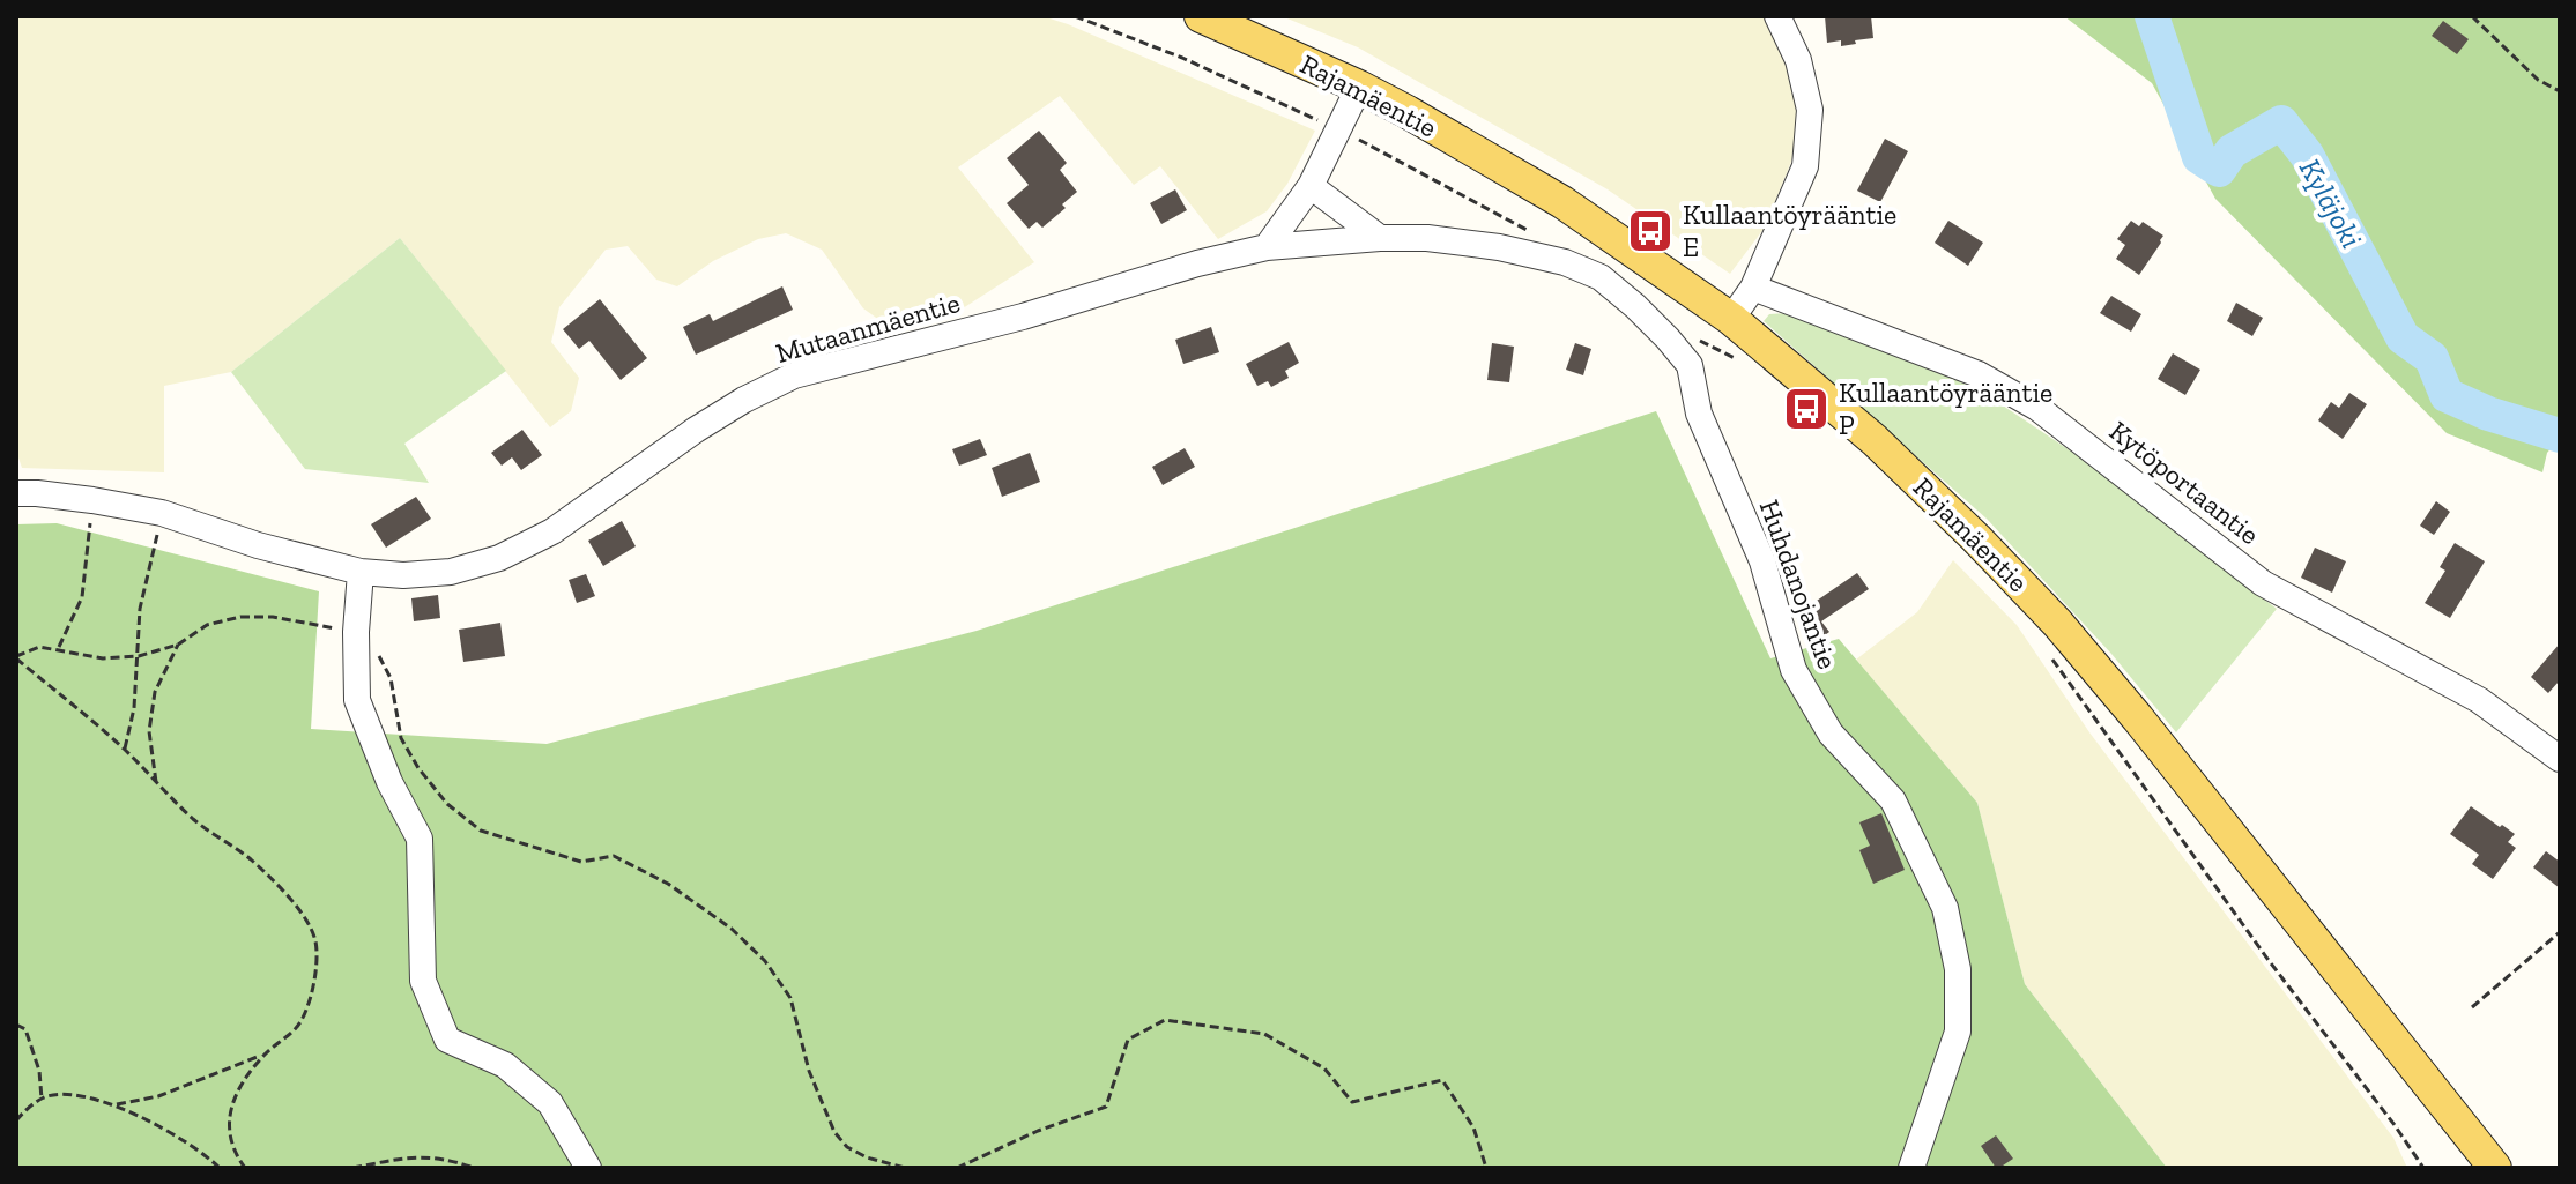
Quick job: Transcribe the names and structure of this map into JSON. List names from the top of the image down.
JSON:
{
  "streets": {
    "main road": ["Rajamäentie"],
    "street": ["Mutaanmäentie", "Kytöportaantie", "Huhdanojantie"]
  },
  "crossings": [
    ["Mutaanmäentie", "Huhdanojantie"]
  ],
  "water": ["Kyläjoki"],
  "places": {
    "bus stop": ["Kullaantöyrääntie E", "Kullaantöyrääntie P"]
  }
}
